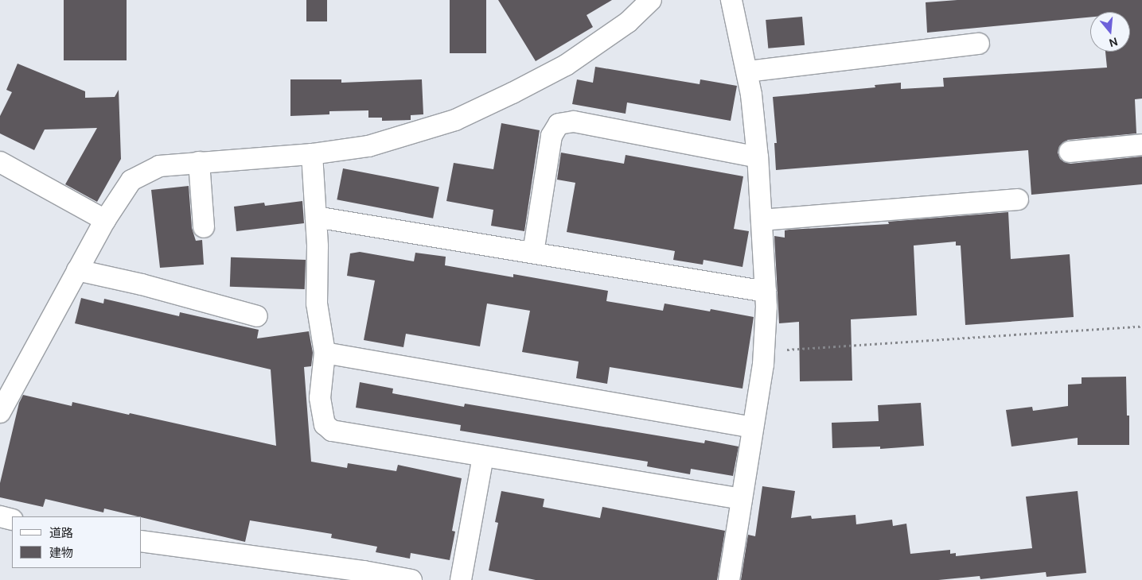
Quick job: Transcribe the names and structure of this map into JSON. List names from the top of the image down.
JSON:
{
  "legend": ["道路", "建物"],
  "north": "bottom"
}
